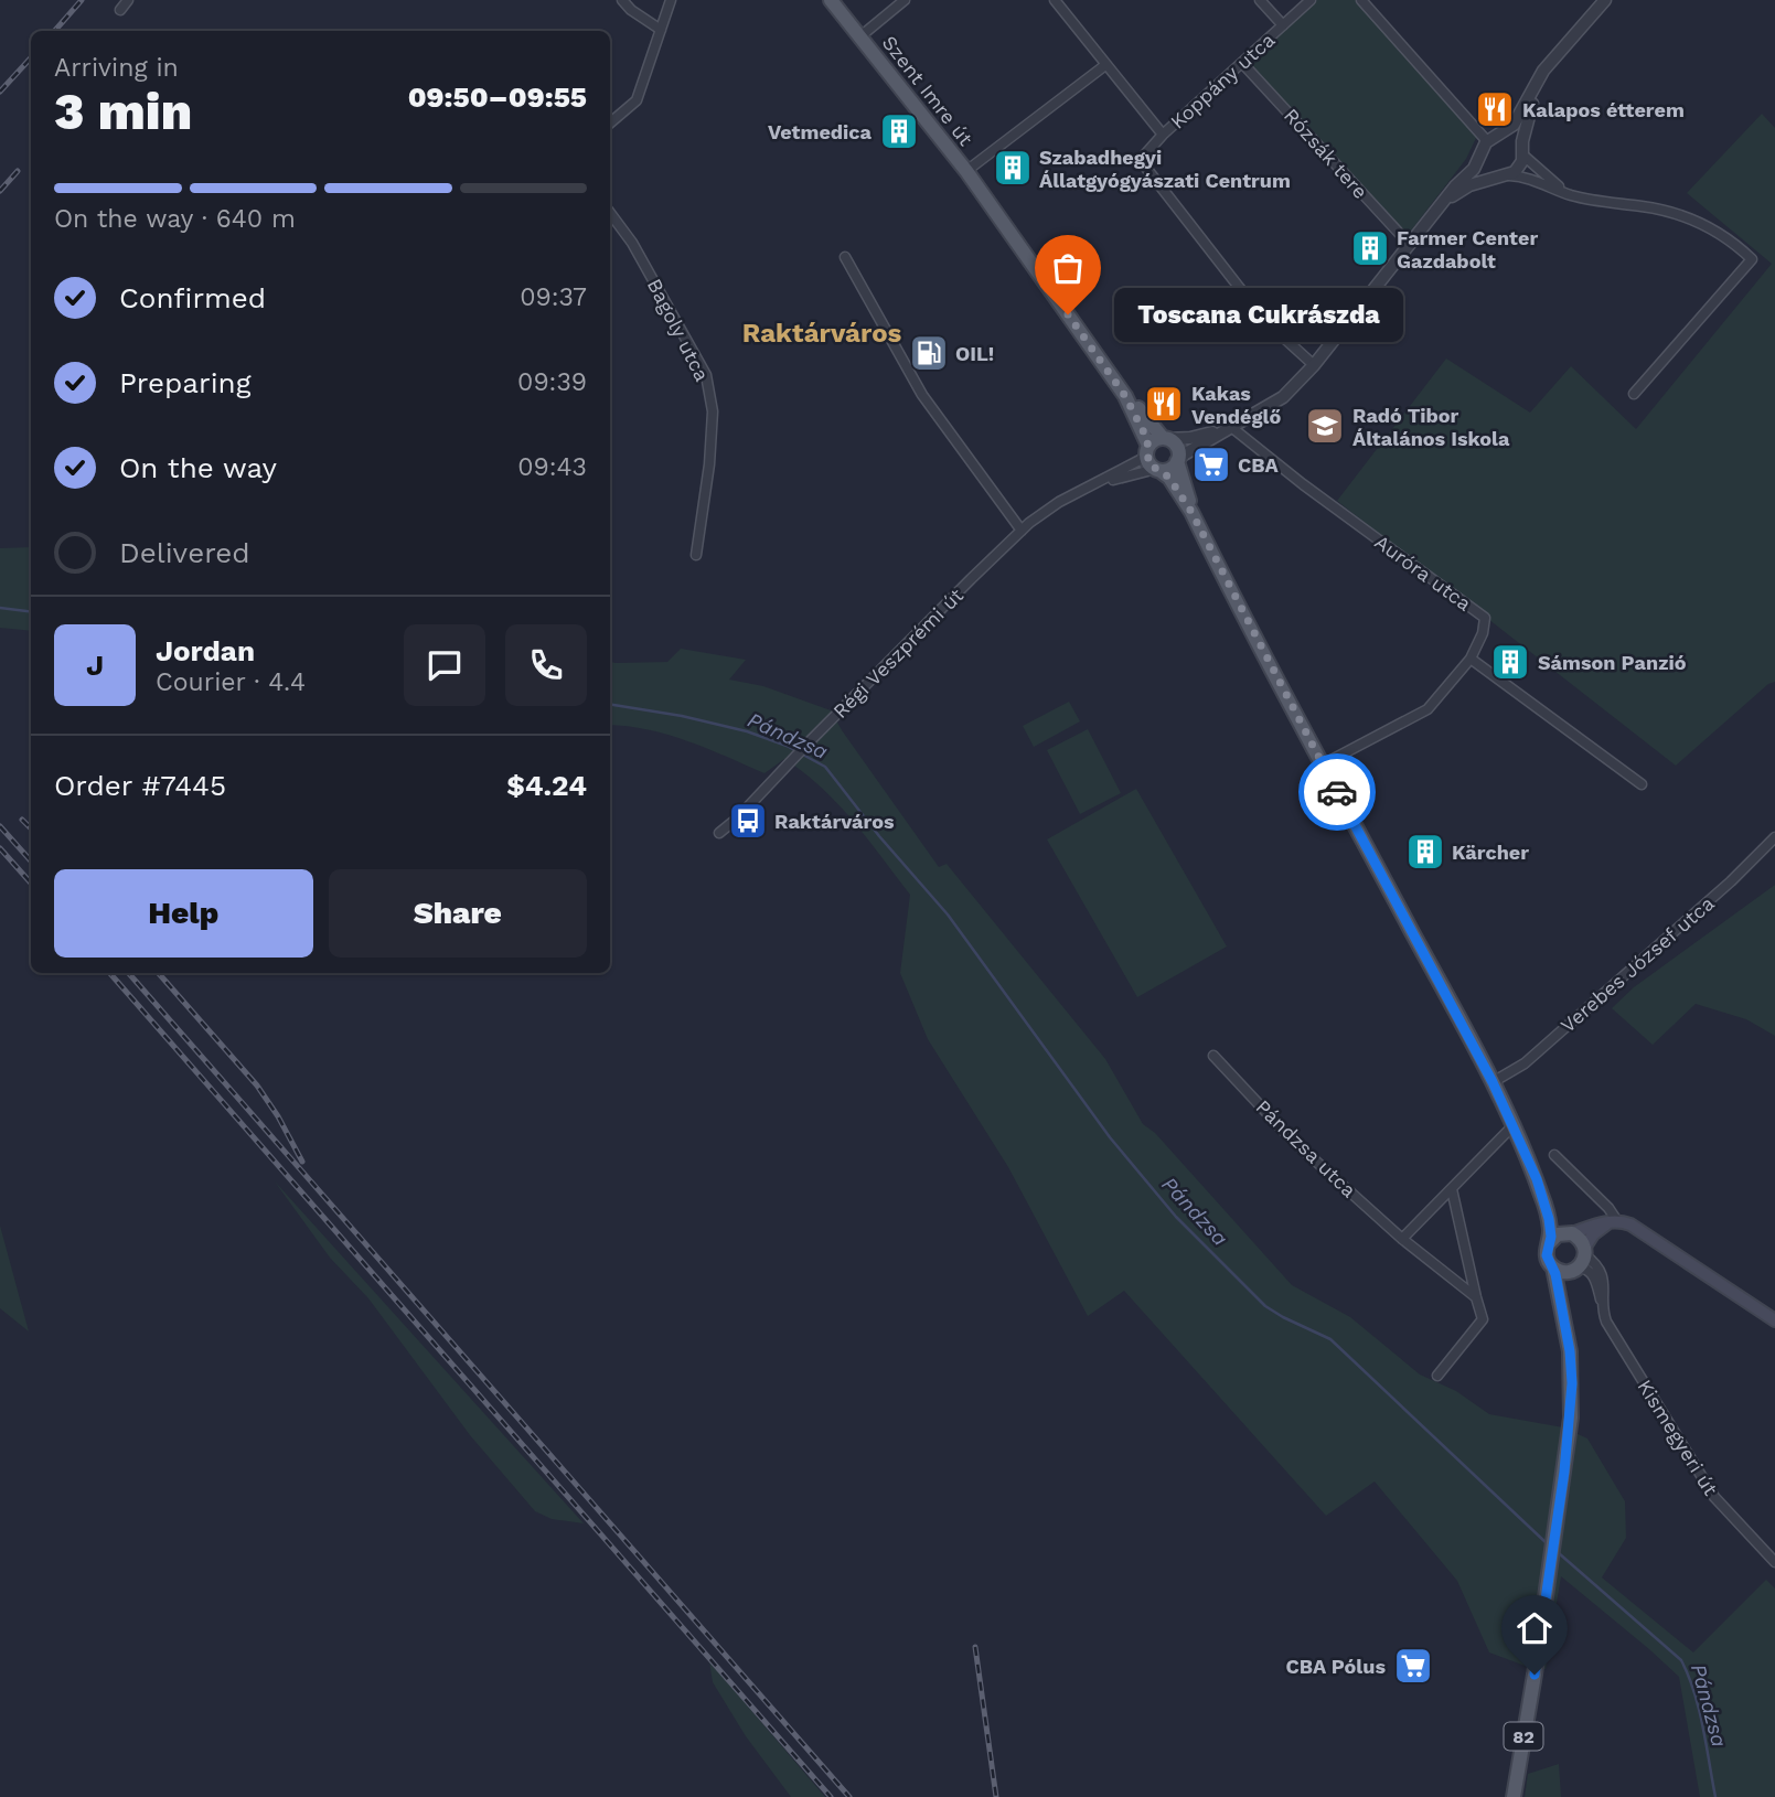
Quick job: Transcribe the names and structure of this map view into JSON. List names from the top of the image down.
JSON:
{
  "streets": {
    "main road": ["Szent Imre út", "82"],
    "street": [
      "Koppány utca",
      "Rózsák tere",
      "Bagoly utca",
      "Auróra utca",
      "Régi Veszprémi út",
      "Verebes József utca",
      "Pándzsa utca",
      "Kismegyeri út"
    ]
  },
  "crossings": [
    ["Koppány utca", "Rózsák tere"],
    ["Szent Imre út", "Régi Veszprémi út"],
    ["Szent Imre út", "82"],
    ["Régi Veszprémi út", "82"],
    ["Verebes József utca", "82"],
    ["Kismegyeri út", "82"]
  ],
  "districts": ["Raktárváros"],
  "water": ["Pándzsa"],
  "places": {
    "restaurant": ["Kalapos étterem", "Kakas Vendéglő"],
    "building": [
      "Vetmedica",
      "Szabadhegyi Állatgyógyászati Centrum",
      "Farmer Center Gazdabolt",
      "Sámson Panzió",
      "Kärcher"
    ],
    "other": ["Toscana Cukrászda"],
    "fuel station": ["OIL!"],
    "school or university": ["Radó Tibor Általános Iskola"],
    "supermarket": ["CBA", "CBA Pólus"],
    "bus stop": ["Raktárváros"]
  },
  "page": {
    "heading": ["3 min", "Arriving in", "09:50–09:55"],
    "panel": [
      "Jordan",
      "Courier · 4.4",
      "Order #7445",
      "$4.24"
    ],
    "bar": "On the way · 640 m",
    "list": [
      ["Confirmed", "09:37"],
      ["Preparing", "09:39"],
      ["On the way", "09:43"],
      "Delivered"
    ],
    "bubble": "Toscana Cukrászda",
    "round": "J",
    "buttons": ["Help", "Share"]
  }
}
